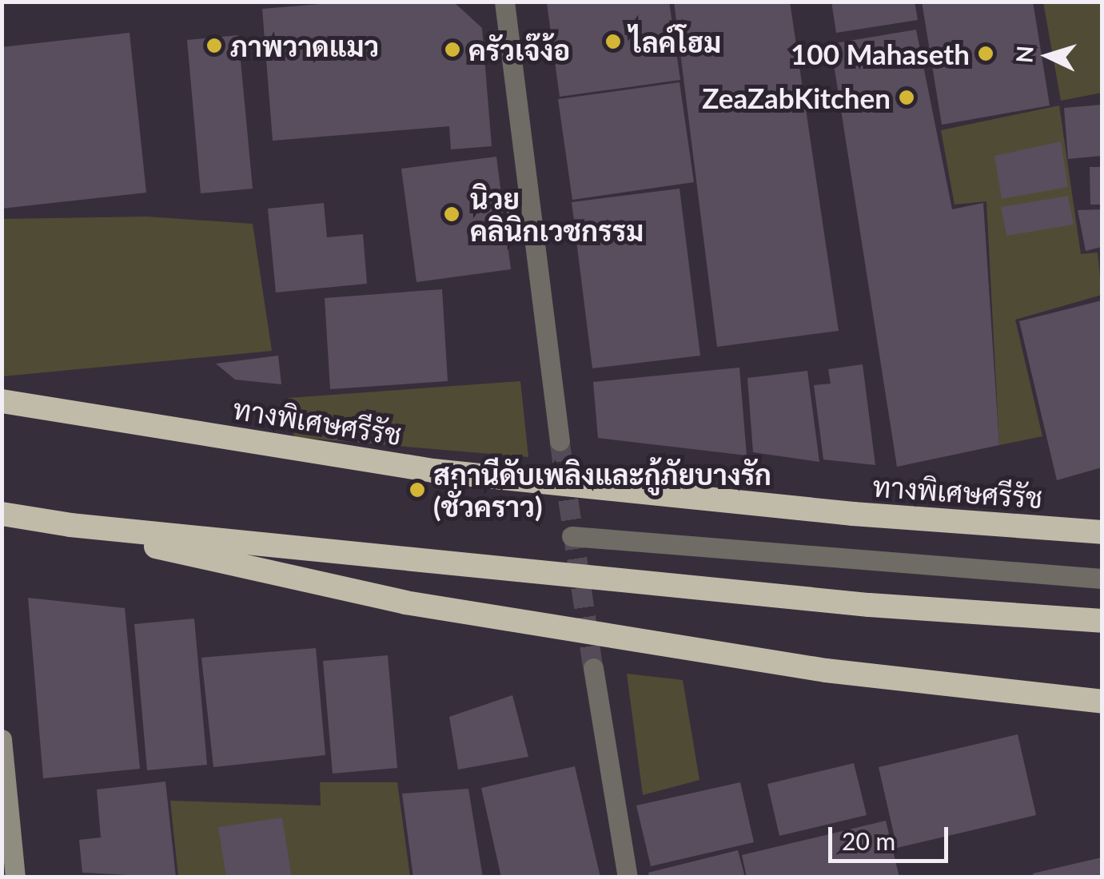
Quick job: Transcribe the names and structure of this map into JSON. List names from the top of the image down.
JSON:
{
  "streets": {
    "highway": ["ทางพิเศษศรีรัช"]
  },
  "places": [
    "ไลค์โฮม",
    "ภาพวาดแมว",
    "ครัวเจ๊ง้อ",
    "100 Mahaseth",
    "ZeaZabKitchen",
    "นิวยู คลินิกเวชกรรม",
    "สถานีดับเพลิงและกู้ภัยบางรัก (ชั่วคราว)"
  ],
  "scale_bar": "20 m",
  "north": "left"
}
